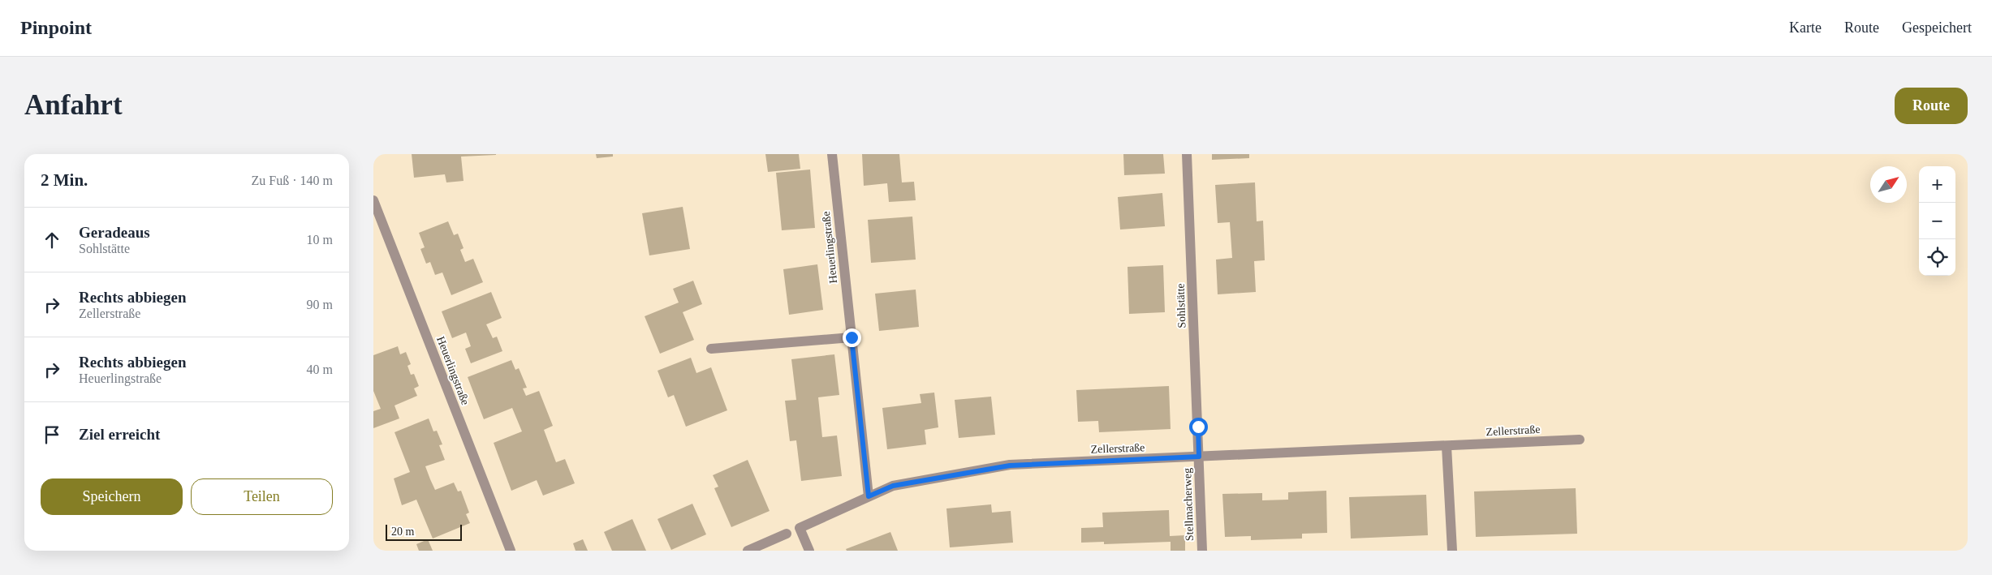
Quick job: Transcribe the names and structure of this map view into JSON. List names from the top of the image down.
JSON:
{
  "streets": {
    "street": [
      "Heuerlingstraße",
      "Sohlstätte",
      "Zellerstraße",
      "Stellmacherweg"
    ]
  },
  "crossings": [
    ["Heuerlingstraße", "Zellerstraße"],
    ["Sohlstätte", "Zellerstraße"],
    ["Sohlstätte", "Stellmacherweg"],
    ["Zellerstraße", "Stellmacherweg"]
  ],
  "scale_bar": "20 m",
  "north": "top right",
  "page": {
    "header": "Pinpoint",
    "nav": ["Karte", "Route", "Gespeichert"],
    "buttons": [
      "Route",
      ["Speichern", "Teilen"]
    ],
    "title": "Anfahrt",
    "heading": ["2 Min.", "Zu Fuß · 140 m"],
    "map_buttons": ["+", "−"],
    "list": [
      ["Geradeaus", "Sohlstätte", "10 m"],
      ["Rechts abbiegen", "Zellerstraße", "90 m"],
      ["Rechts abbiegen", "Heuerlingstraße", "40 m"],
      "Ziel erreicht"
    ],
    "scale": "20 m"
  }
}
